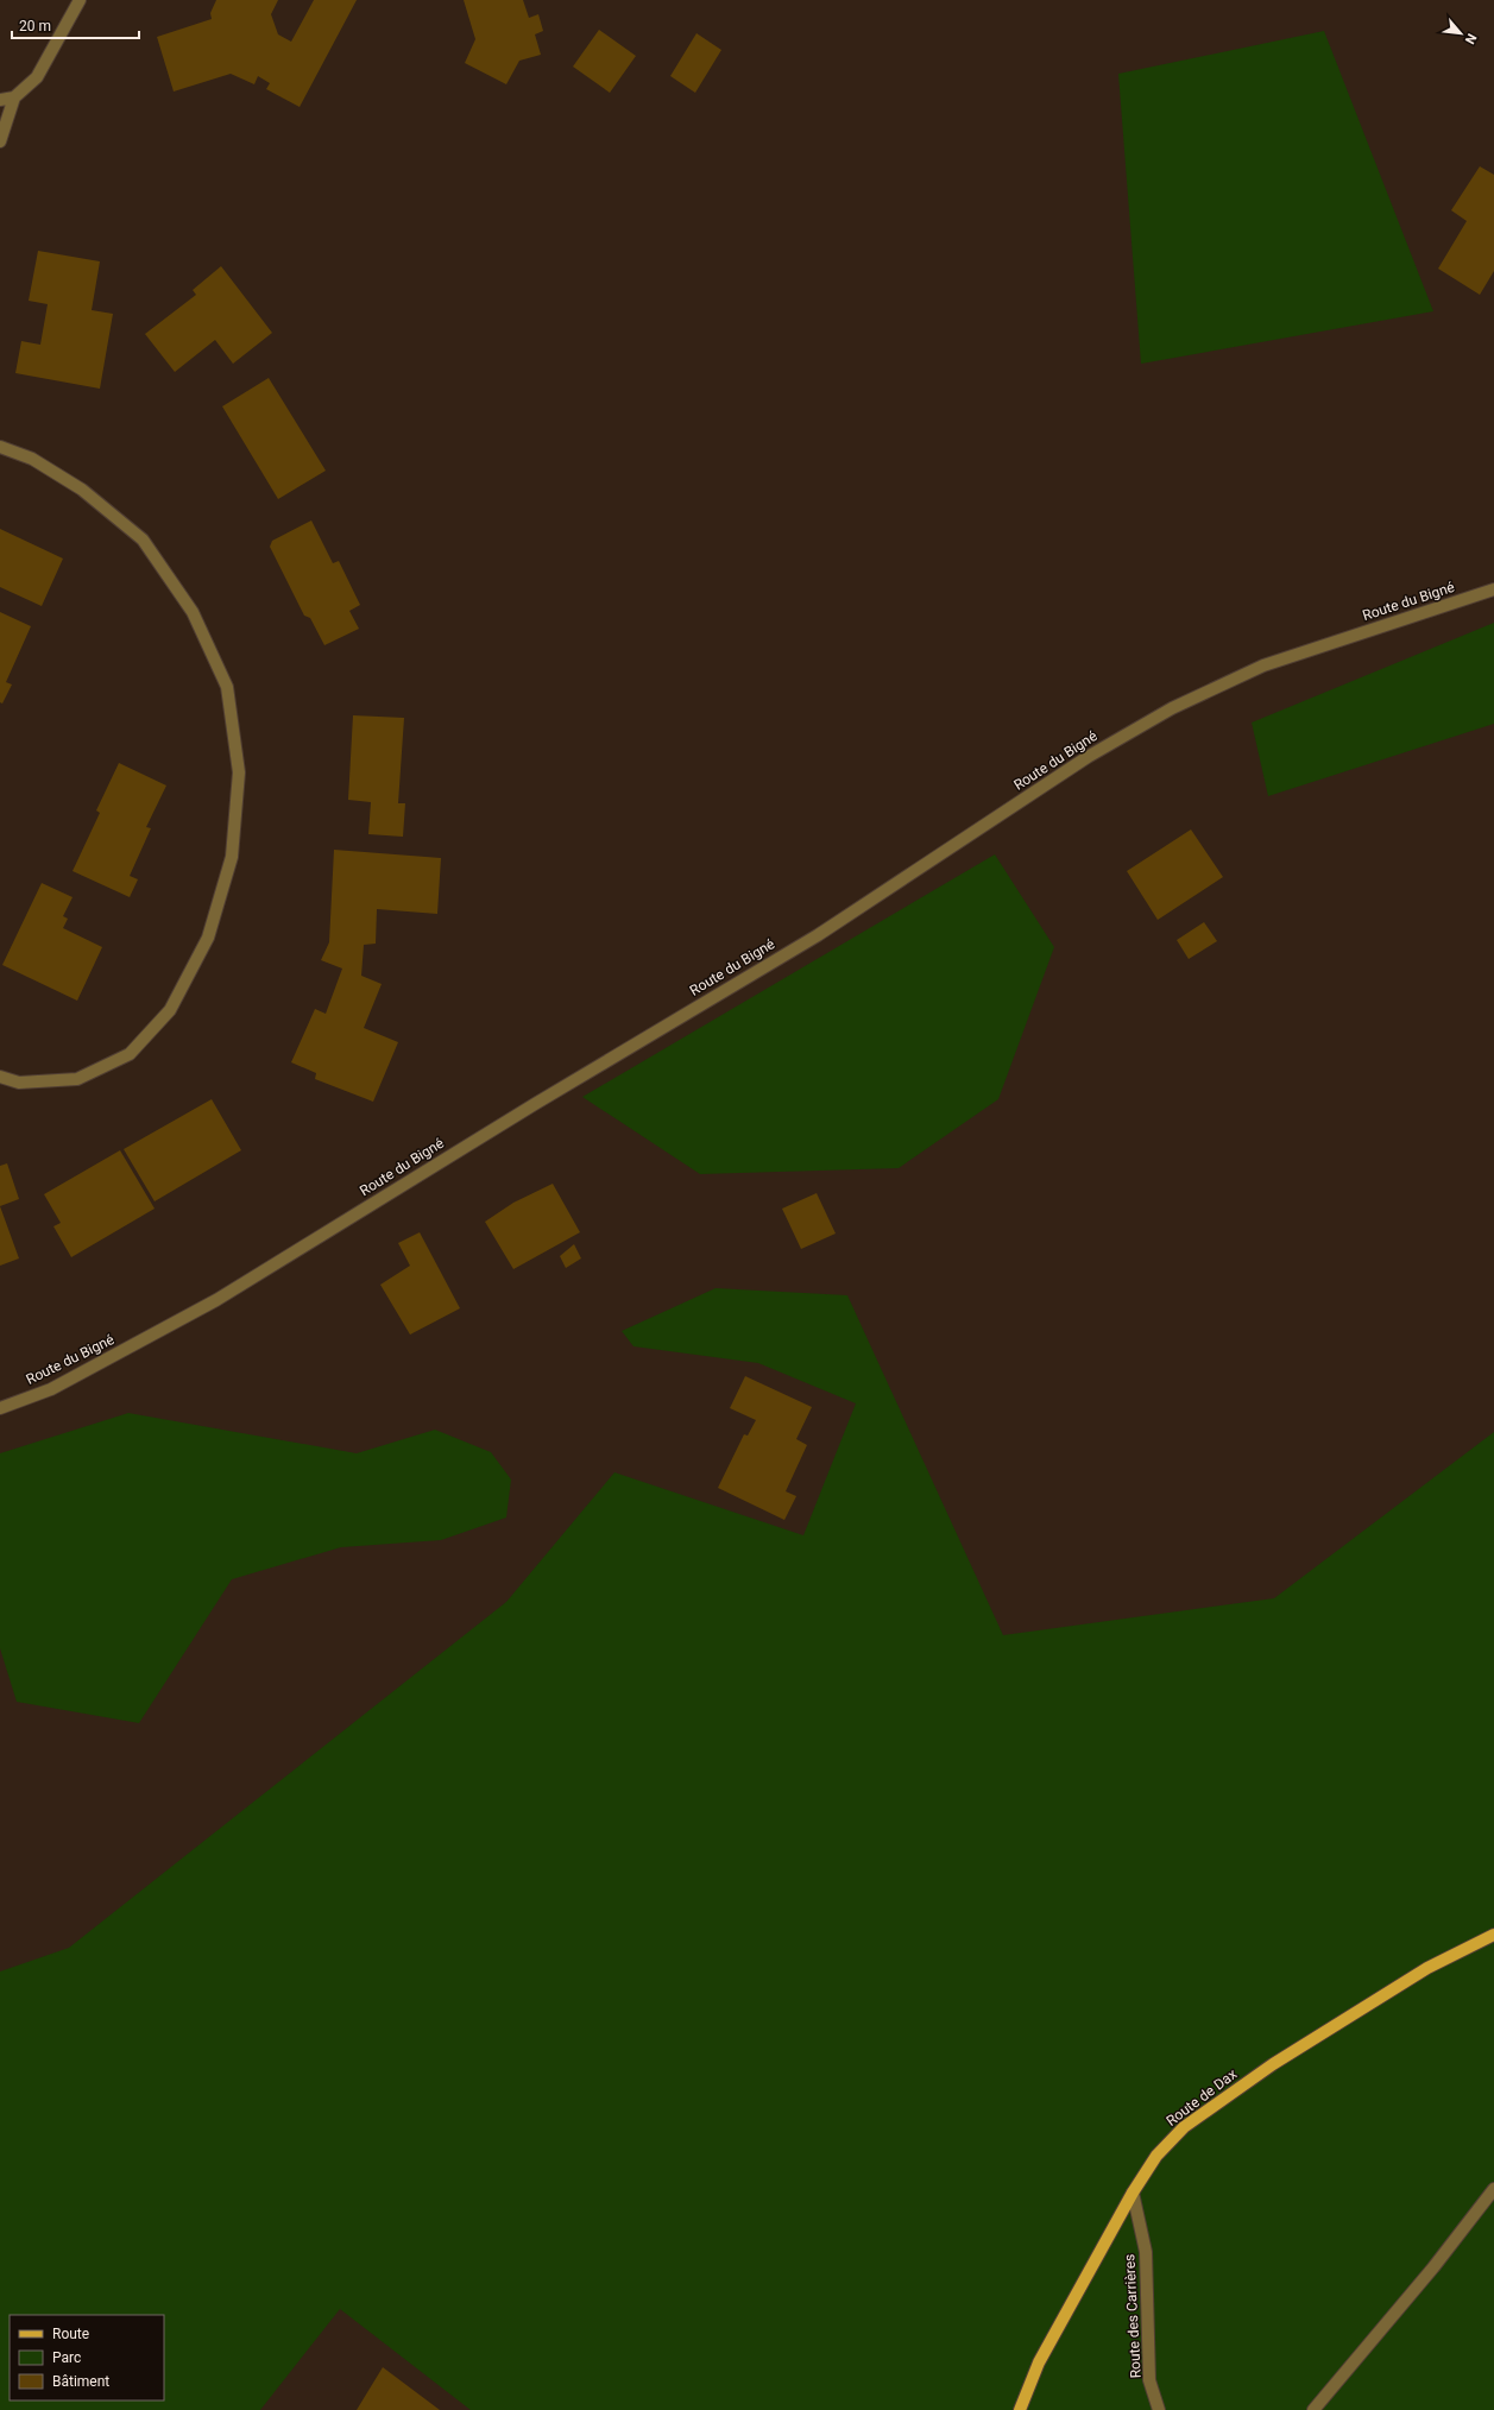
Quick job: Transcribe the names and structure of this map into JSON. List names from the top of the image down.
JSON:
{
  "streets": {
    "main road": ["Route de Dax"],
    "street": ["Route du Bigné", "Route des Carrières"]
  },
  "crossings": [
    ["Route de Dax", "Route des Carrières"]
  ],
  "legend": ["Route", "Parc", "Bâtiment"],
  "scale_bar": "20 m",
  "north": "bottom right"
}
